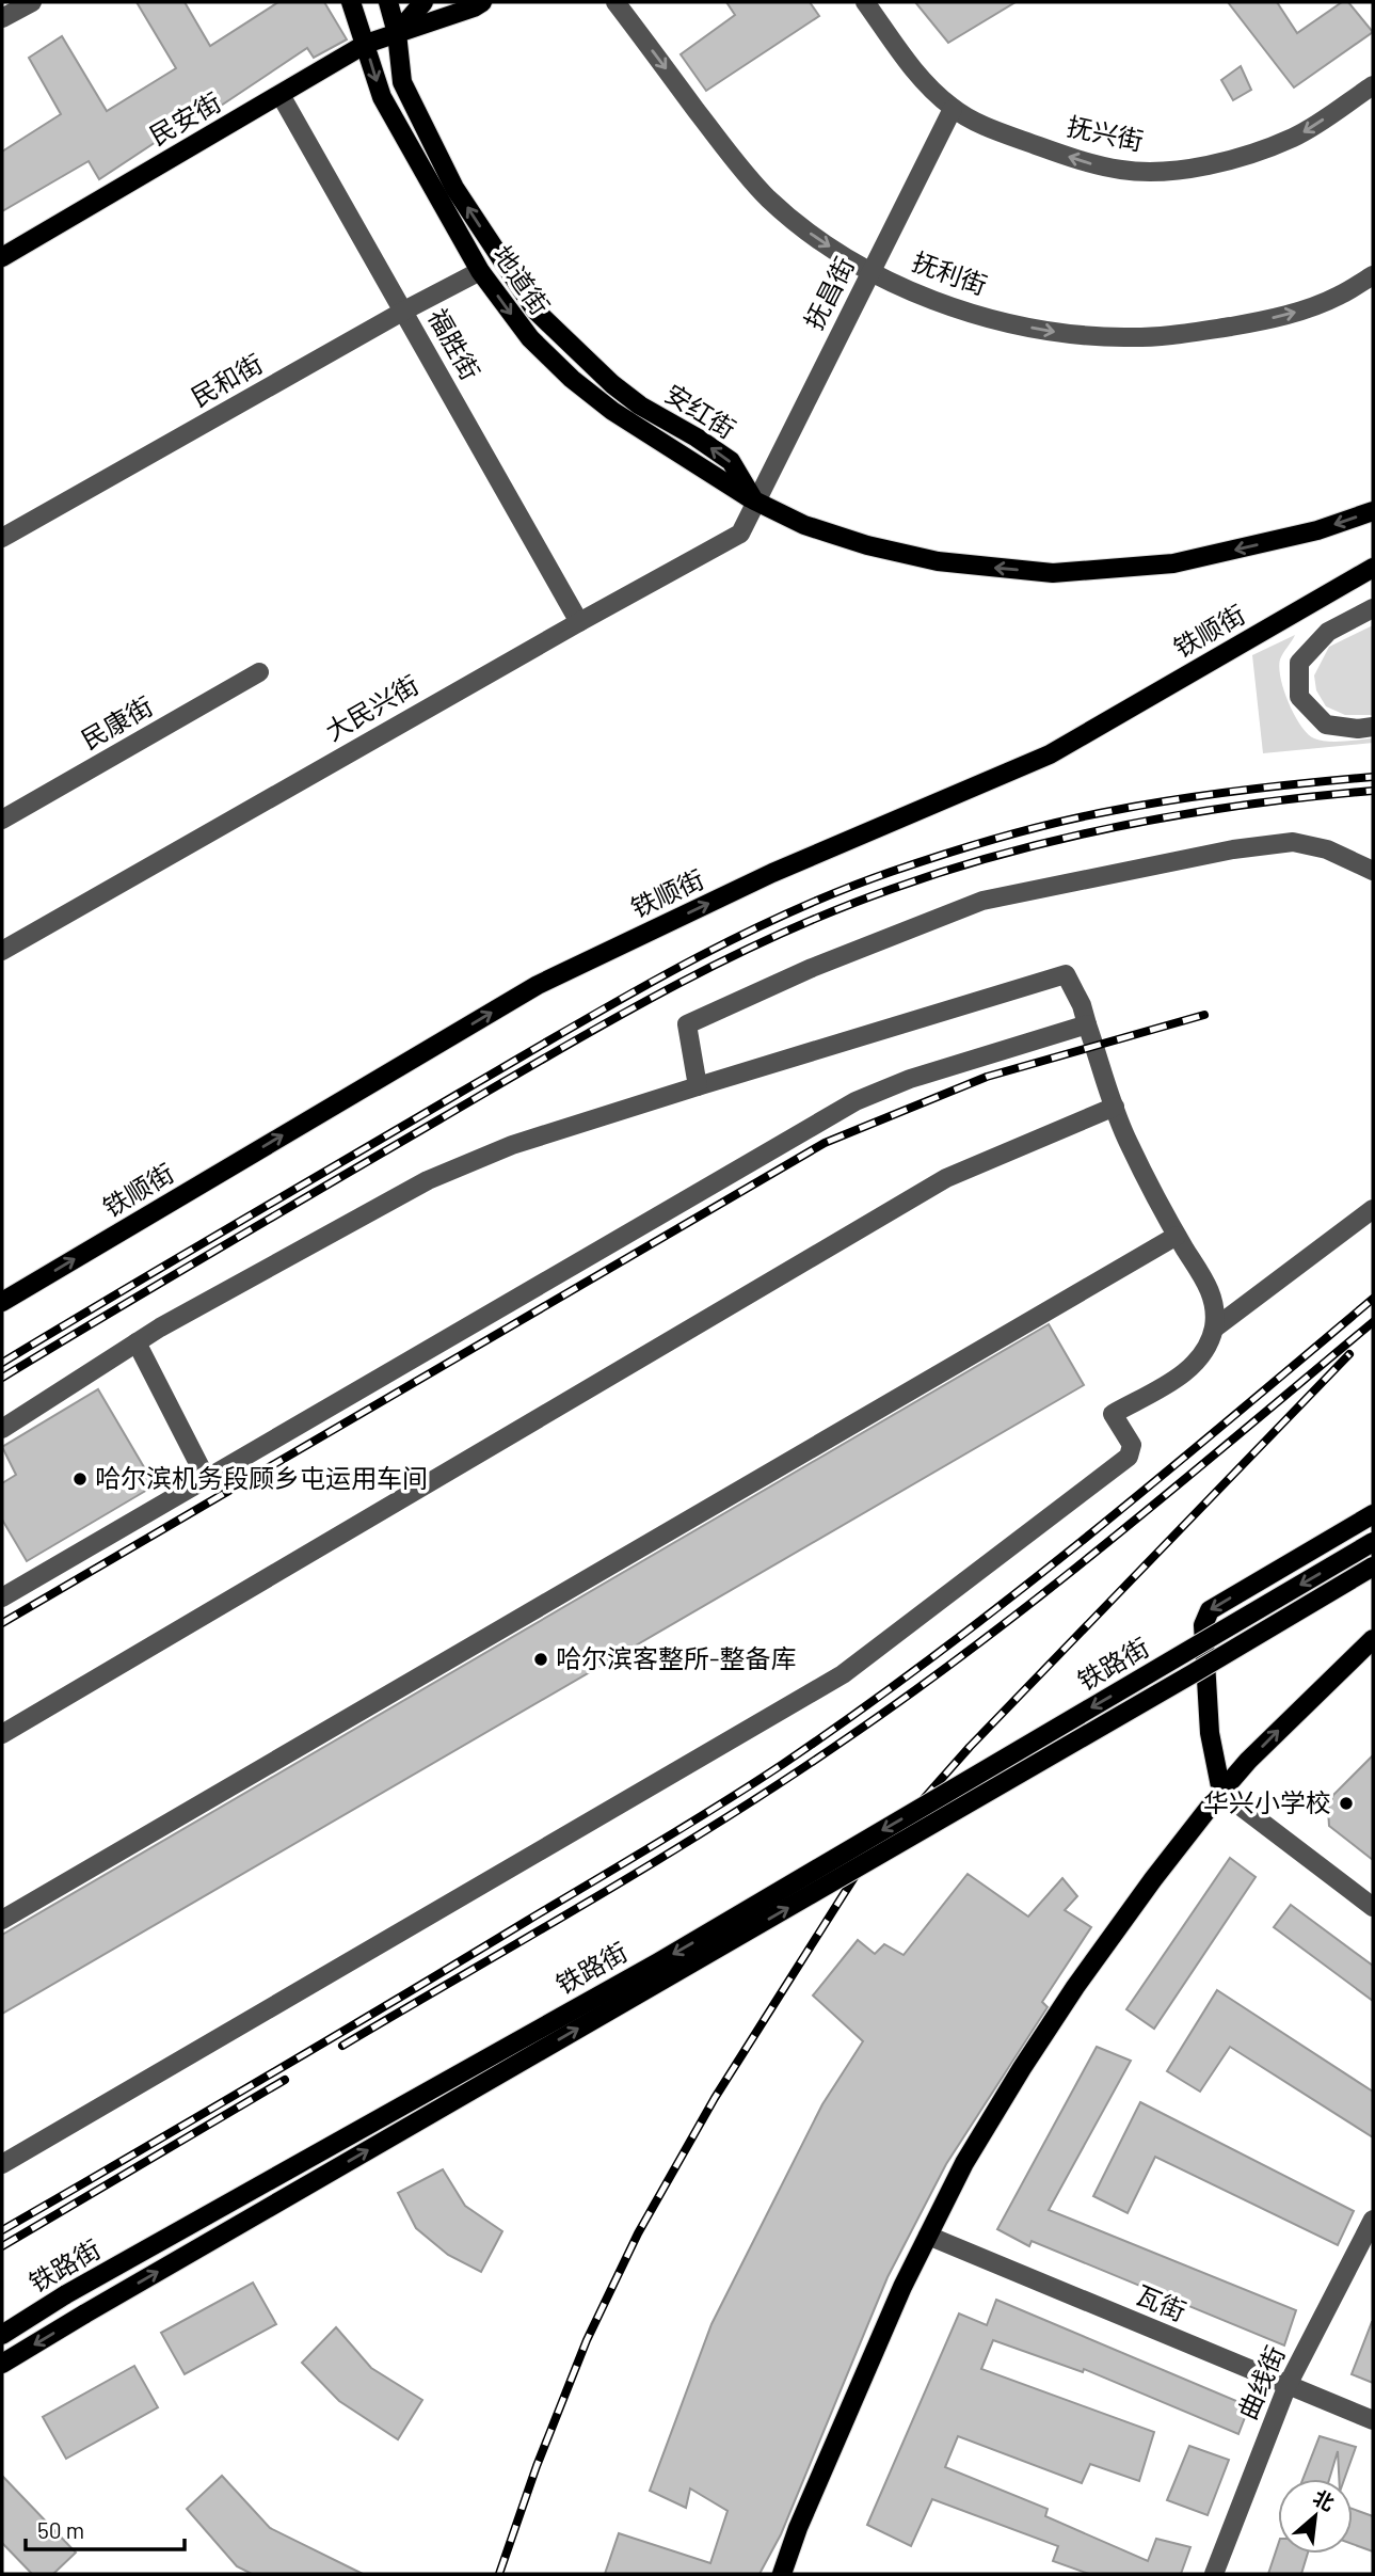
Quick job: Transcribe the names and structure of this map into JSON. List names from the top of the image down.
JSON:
{
  "streets": {
    "main road": [
      "民安街",
      "地道街",
      "安红街",
      "铁顺街",
      "铁路街"
    ],
    "street": [
      "抚兴街",
      "抚利街",
      "抚昌街",
      "福胜街",
      "民和街",
      "大民兴街",
      "民康街",
      "瓦街",
      "曲线街"
    ]
  },
  "crossings": [
    ["民安街", "地道街"],
    ["民安街", "福胜街"],
    ["民安街", "安红街"],
    ["抚兴街", "抚昌街"],
    ["抚利街", "抚昌街"],
    ["地道街", "抚昌街"],
    ["地道街", "民和街"],
    ["地道街", "安红街"],
    ["地道街", "大民兴街"],
    ["抚昌街", "安红街"],
    ["抚昌街", "大民兴街"],
    ["福胜街", "民和街"],
    ["福胜街", "大民兴街"],
    ["安红街", "大民兴街"],
    ["瓦街", "曲线街"]
  ],
  "one_way": [
    "抚兴街",
    "抚利街",
    "地道街",
    "安红街",
    "铁顺街"
  ],
  "places": ["哈尔滨机务段顾乡屯运用车间", "哈尔滨客整所-整备库", "华兴小学校"],
  "scale_bar": "50 m",
  "north": "top right"
}
